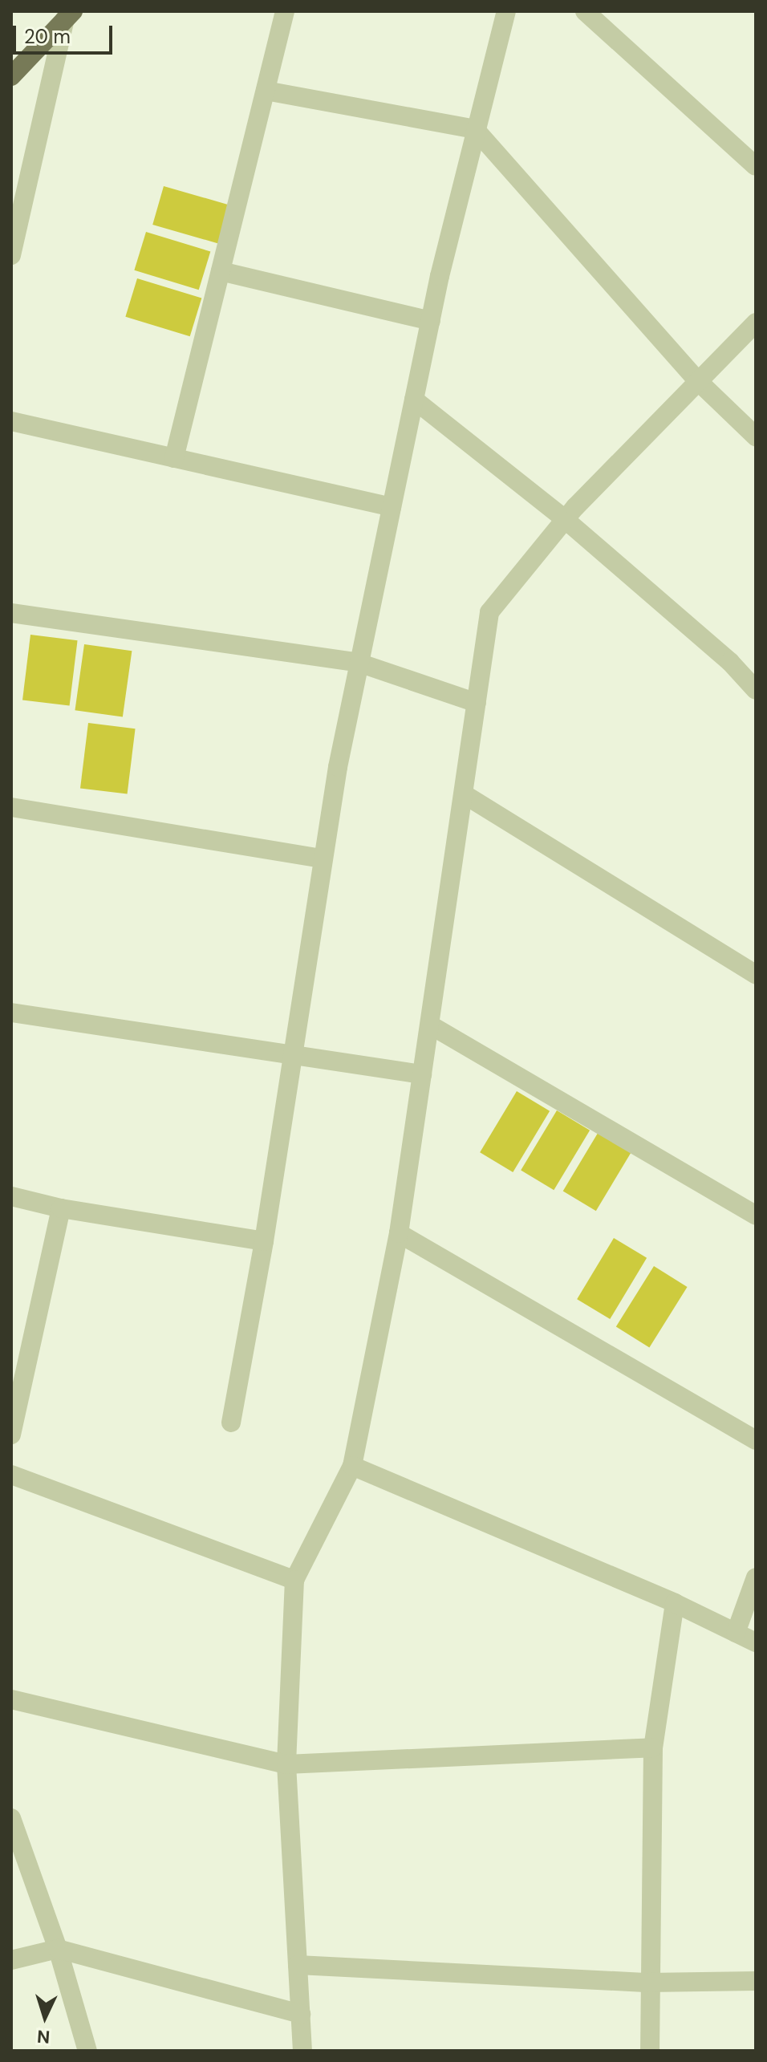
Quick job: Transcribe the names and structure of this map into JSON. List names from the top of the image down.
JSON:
{
  "scale_bar": "20 m",
  "north": "bottom"
}
